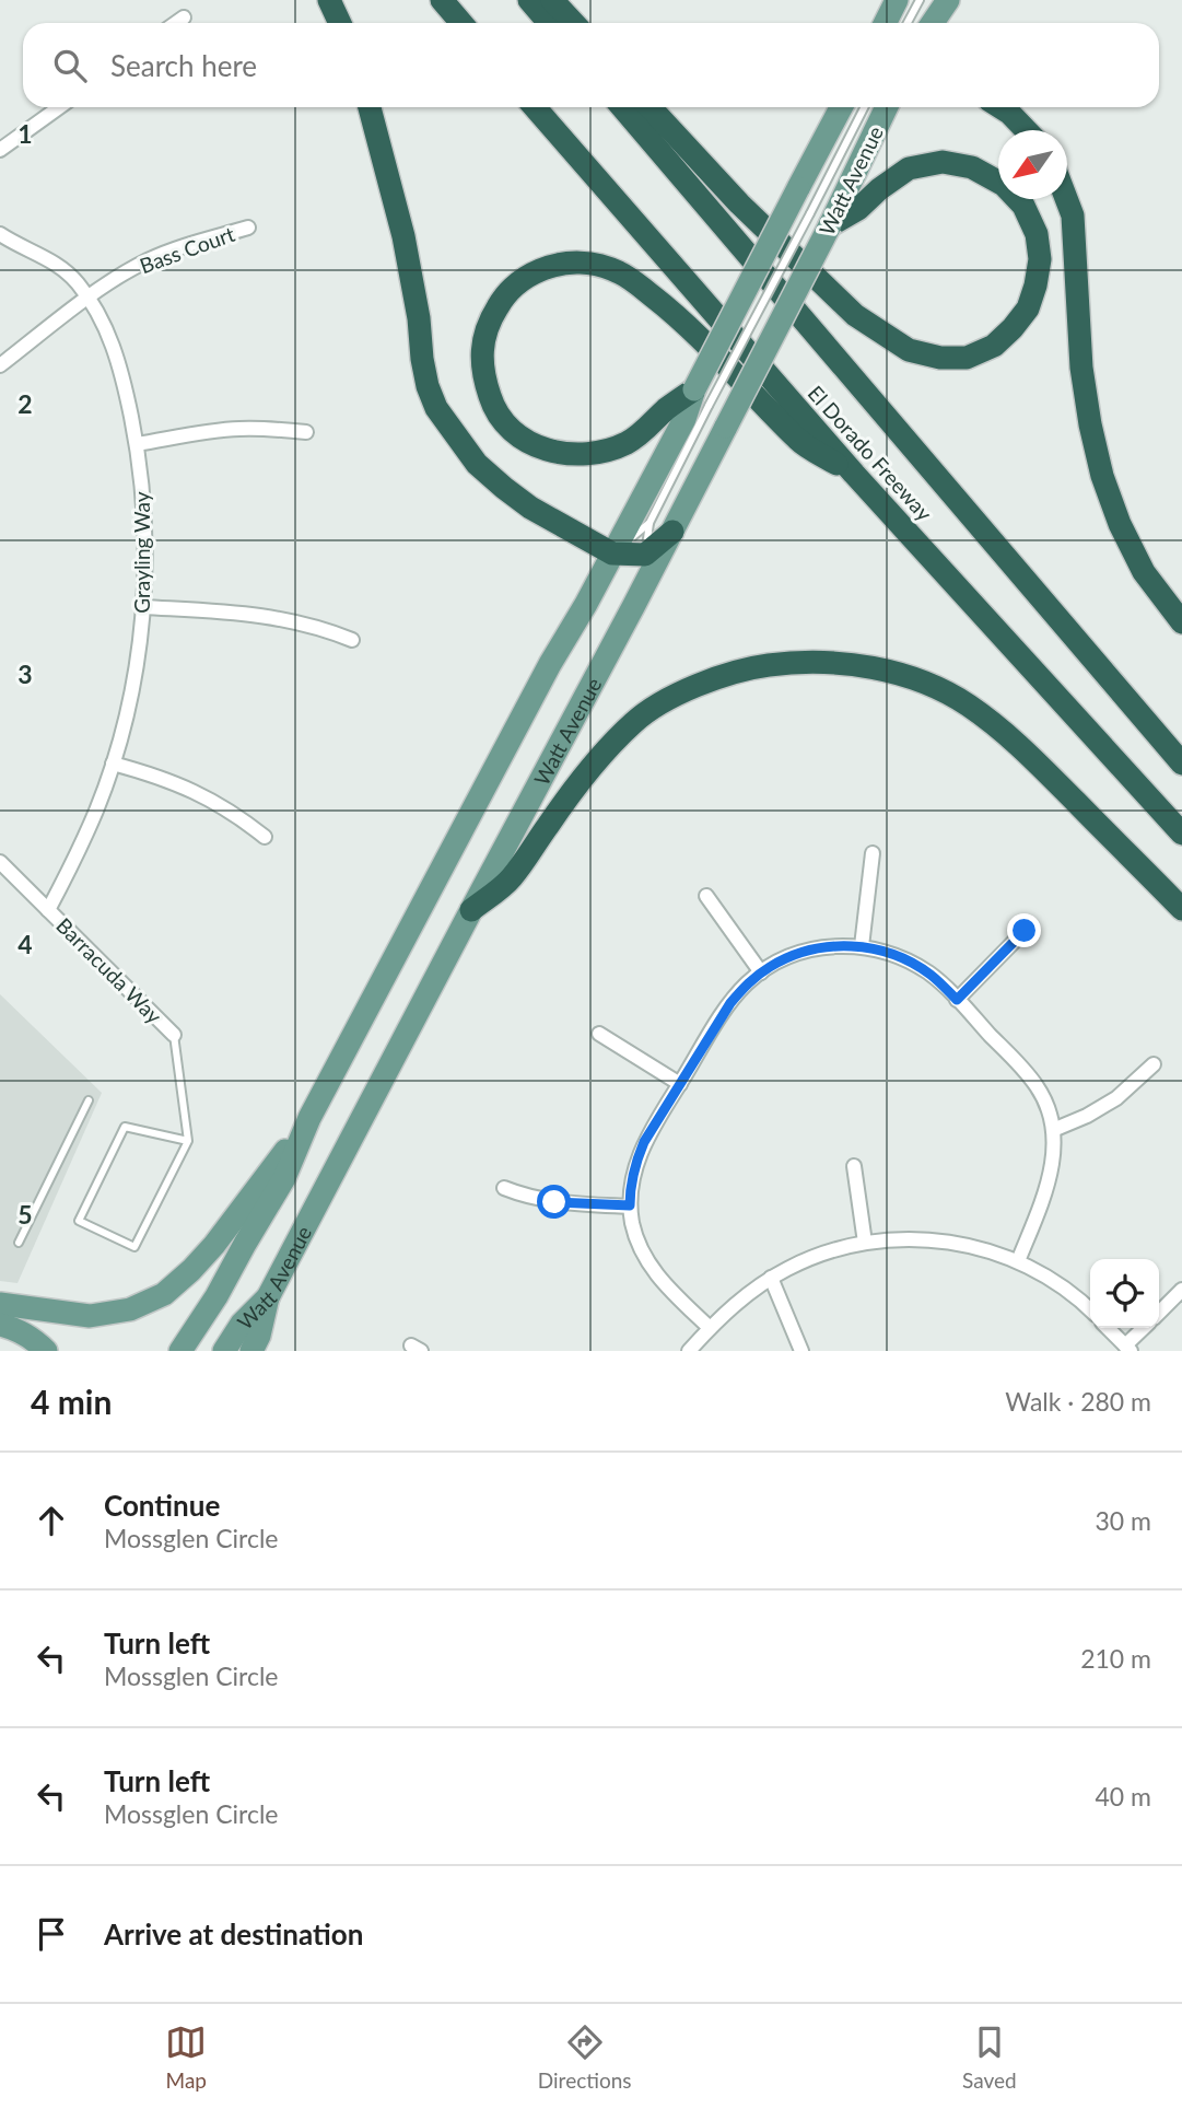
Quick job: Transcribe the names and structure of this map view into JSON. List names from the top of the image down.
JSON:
{
  "streets": {
    "highway": ["El Dorado Freeway"],
    "main road": ["Watt Avenue"],
    "street": ["Bass Court", "Grayling Way", "Barracuda Way"]
  },
  "crossings": [
    ["Bass Court", "Grayling Way"],
    ["Grayling Way", "Barracuda Way"]
  ],
  "north": "bottom left",
  "page": {
    "search": "Search here",
    "heading": ["4 min", "Walk · 280 m"],
    "list": [
      ["Continue", "Mossglen Circle", "30 m"],
      ["Turn left", "Mossglen Circle", "210 m"],
      ["Turn left", "Mossglen Circle", "40 m"],
      "Arrive at destination"
    ],
    "nav": ["Map", "Directions", "Saved"]
  },
  "grid": {
    "rows": [
      "1",
      "2",
      "3",
      "4",
      "5"
    ]
  }
}
